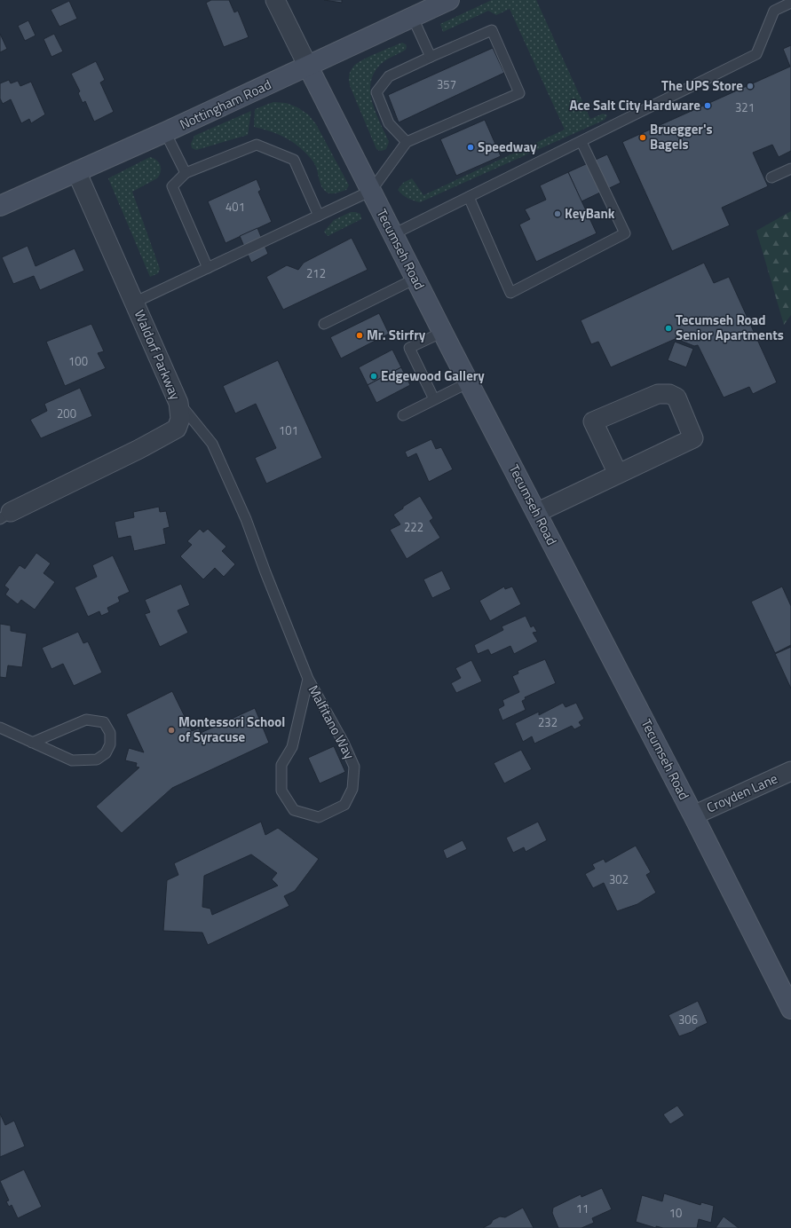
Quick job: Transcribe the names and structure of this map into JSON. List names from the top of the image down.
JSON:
{
  "streets": {
    "street": [
      "Nottingham Road",
      "Tecumseh Road",
      "Waldorf Parkway",
      "Croyden Lane"
    ],
    "lane": ["Malfitano Way"]
  },
  "crossings": [
    ["Nottingham Road", "Tecumseh Road"],
    ["Nottingham Road", "Waldorf Parkway"],
    ["Tecumseh Road", "Croyden Lane"],
    ["Waldorf Parkway", "Malfitano Way"]
  ],
  "places": [
    "The UPS Store",
    "Ace Salt City Hardware",
    "Bruegger's Bagels",
    "Speedway",
    "KeyBank",
    "Tecumseh Road Senior Apartments",
    "Mr. Stirfry",
    "Edgewood Gallery",
    "Montessori School of Syracuse"
  ],
  "house_numbers": [
    "357",
    "321",
    "401",
    "212",
    "100",
    "200",
    "101",
    "222",
    "232",
    "302",
    "306",
    "11",
    "10"
  ]
}
